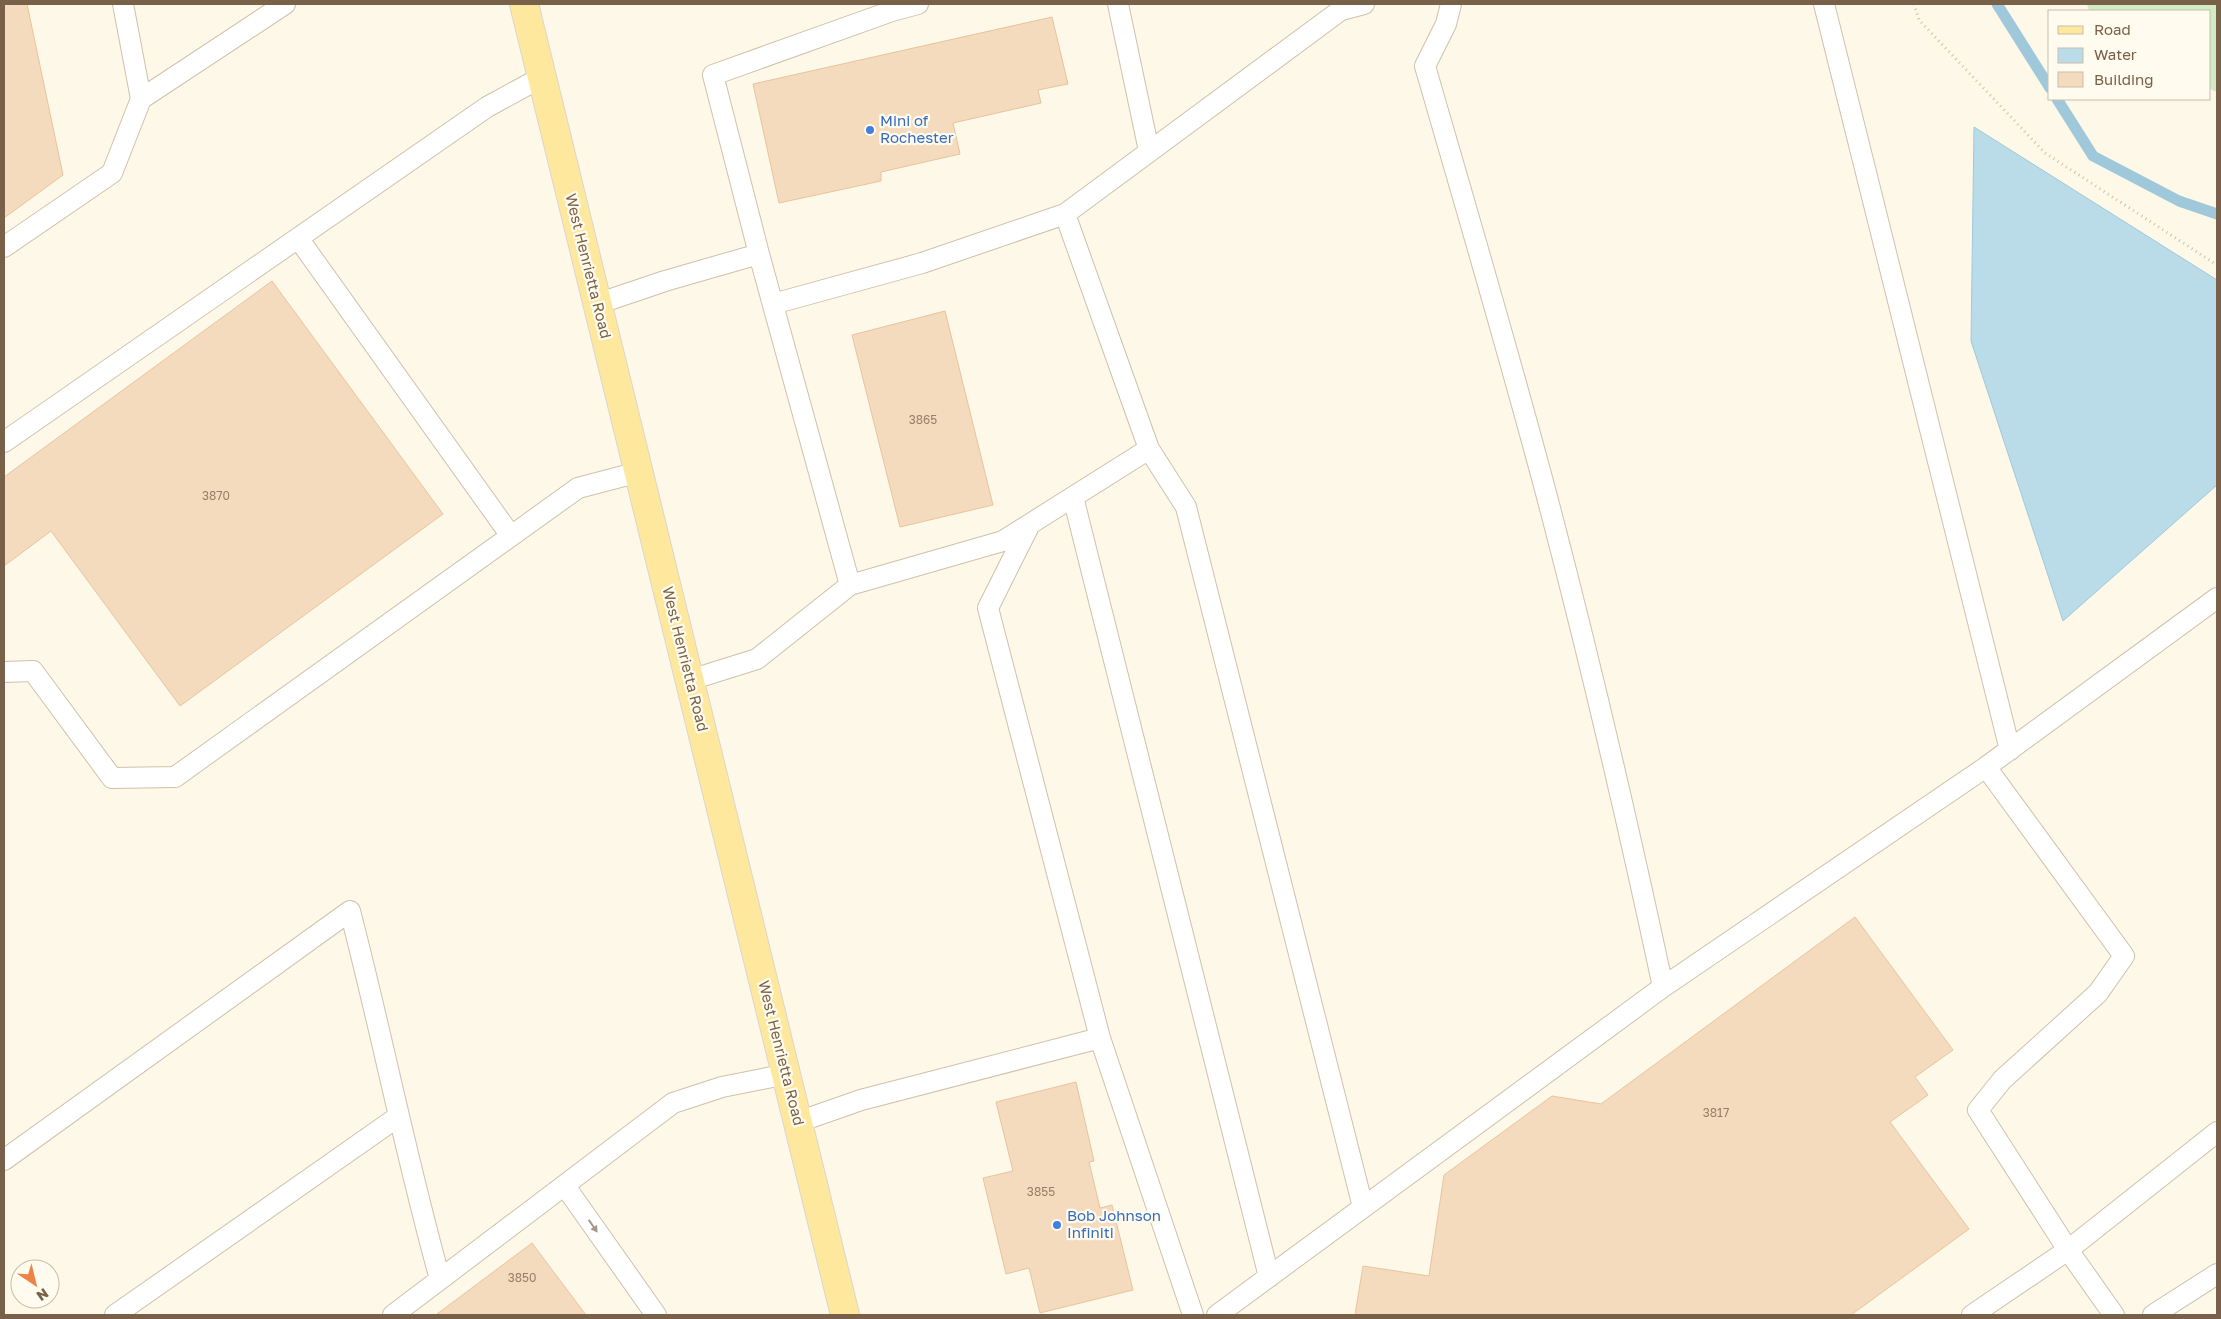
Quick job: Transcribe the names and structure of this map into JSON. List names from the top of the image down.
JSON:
{
  "streets": {
    "main road": ["West Henrietta Road"]
  },
  "places": ["Mini of Rochester", "Bob Johnson Infiniti"],
  "house_numbers": [
    "3865",
    "3870",
    "3817",
    "3855",
    "3850"
  ],
  "legend": ["Road", "Water", "Building"],
  "north": "bottom right"
}
